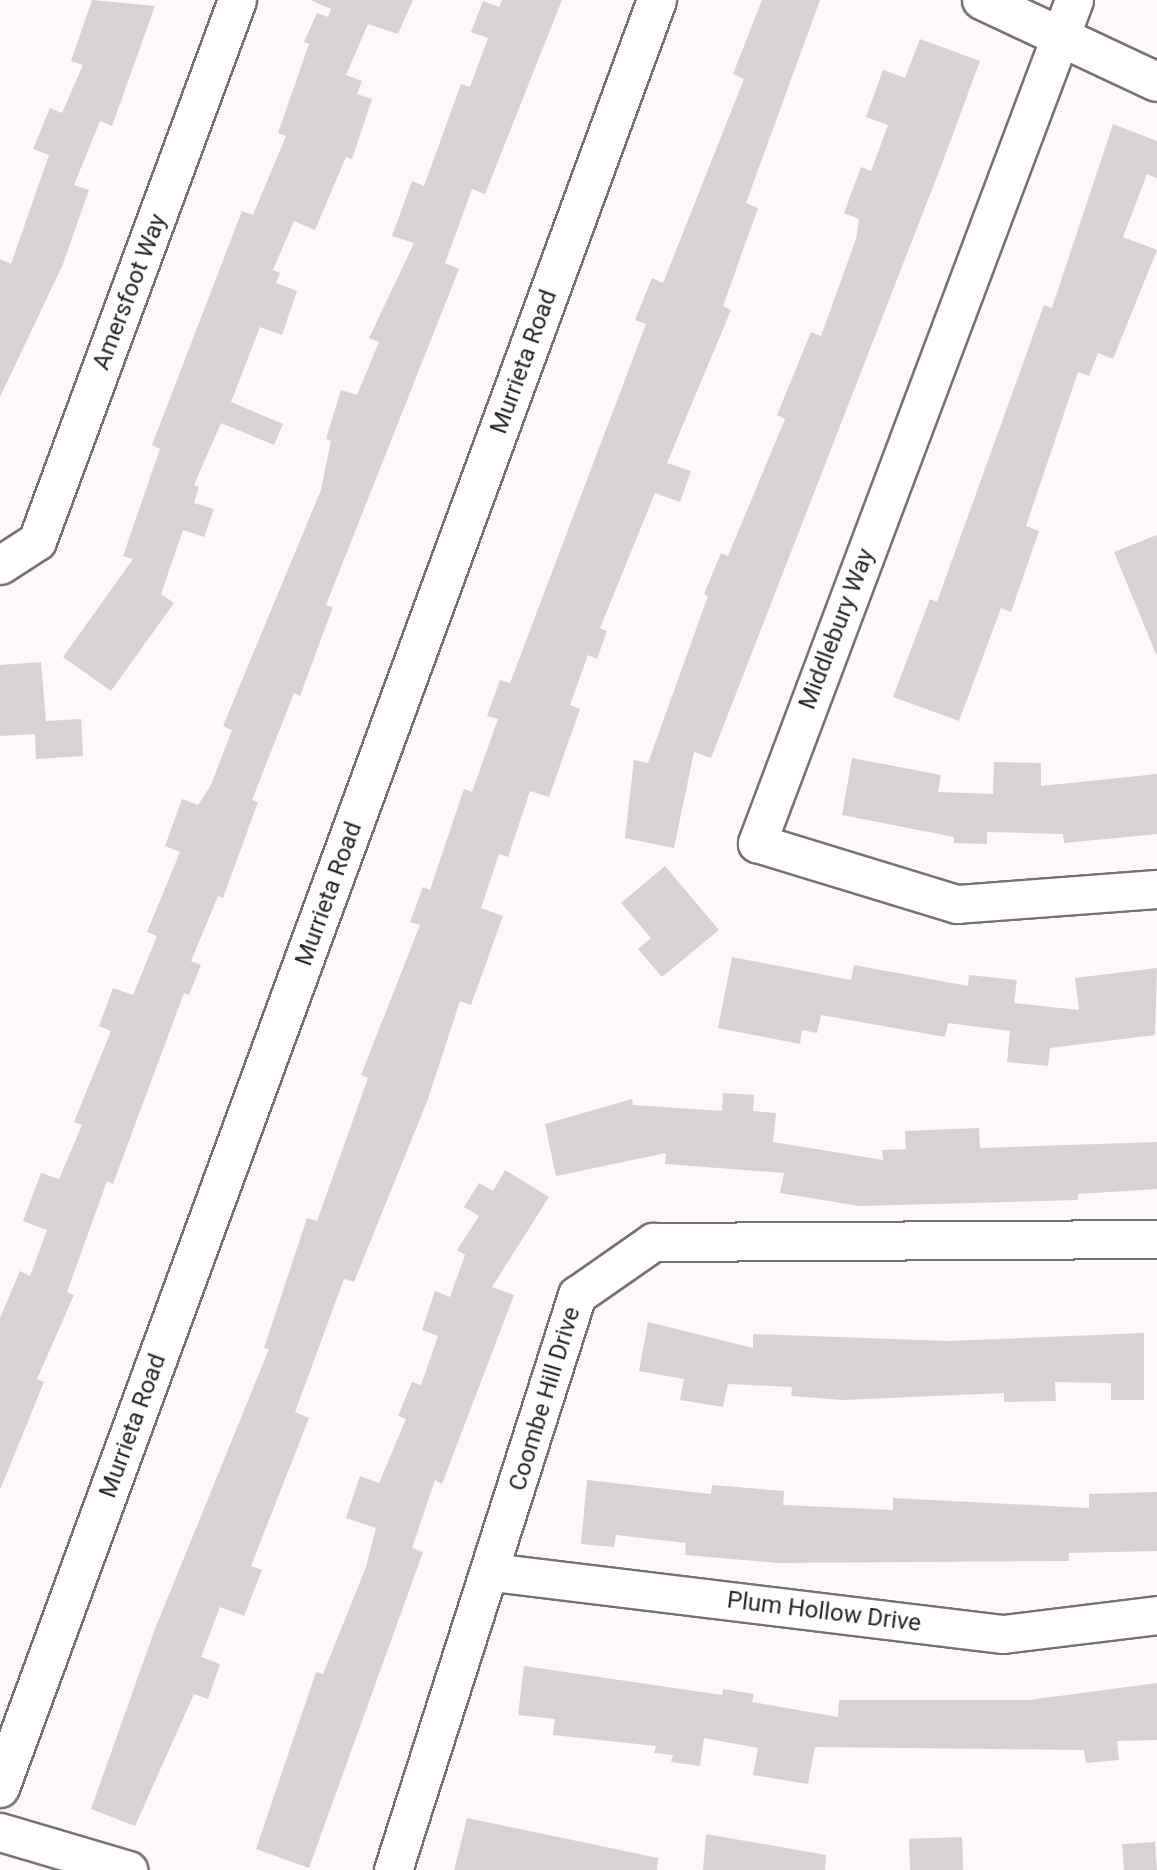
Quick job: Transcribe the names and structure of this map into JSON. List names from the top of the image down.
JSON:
{
  "streets": {
    "main road": ["Murrieta Road"],
    "street": [
      "Amersfoot Way",
      "Middlebury Way",
      "Coombe Hill Drive",
      "Plum Hollow Drive"
    ]
  },
  "crossings": [
    ["Coombe Hill Drive", "Plum Hollow Drive"]
  ]
}
